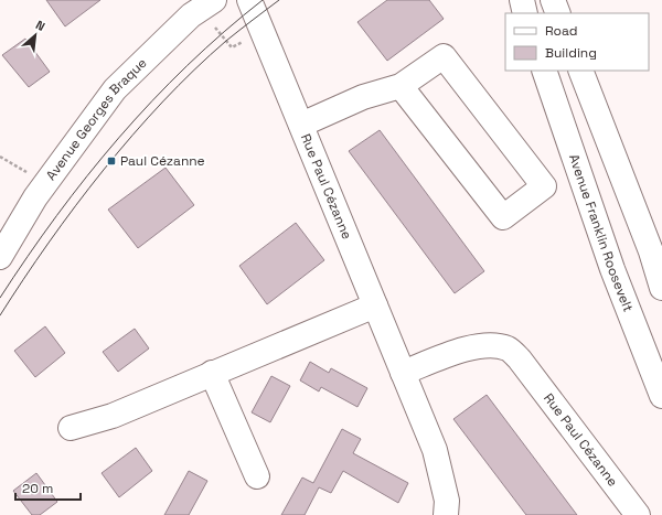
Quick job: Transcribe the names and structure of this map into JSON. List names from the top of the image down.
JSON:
{
  "streets": {
    "street": ["Avenue Georges Braque", "Rue Paul Cézanne", "Avenue Franklin Roosevelt"]
  },
  "places": {
    "transit": ["Paul Cézanne"]
  },
  "legend": ["Road", "Building"],
  "scale_bar": "20 m",
  "north": "top right"
}
